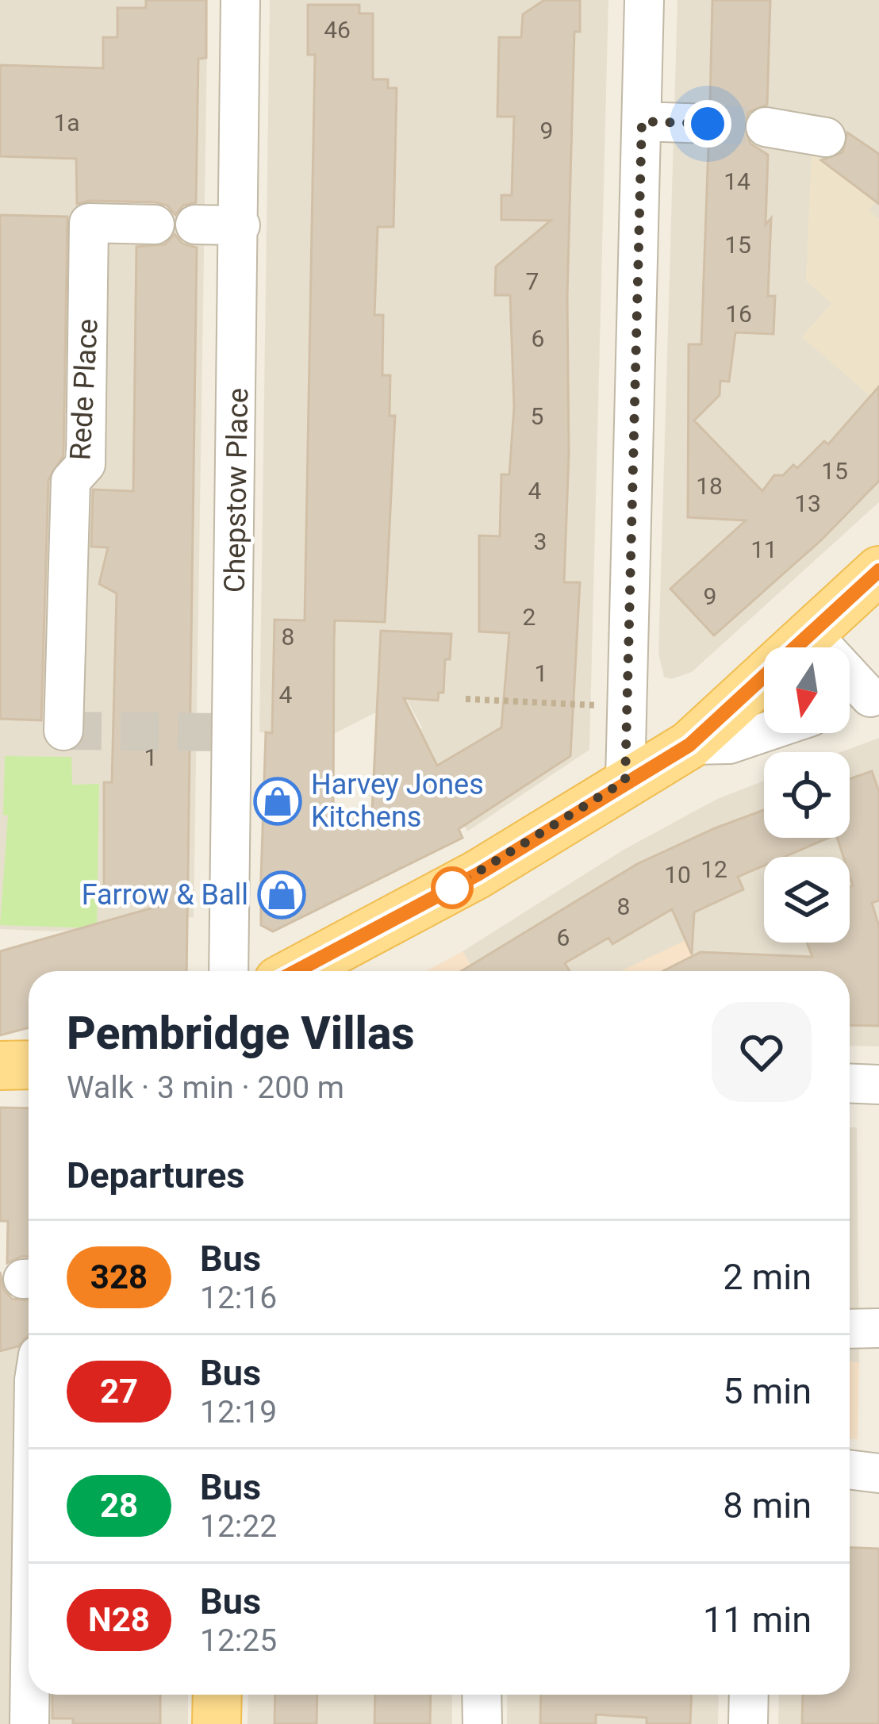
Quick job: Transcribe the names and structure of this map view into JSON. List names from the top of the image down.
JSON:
{
  "streets": {
    "street": ["Rede Place", "Chepstow Place"]
  },
  "places": {
    "shop": ["Harvey Jones Kitchens", "Farrow & Ball"]
  },
  "lines": ["bus line 328"],
  "house_numbers": [
    "46",
    "1a",
    "9",
    "14",
    "15",
    "7",
    "16",
    "6",
    "5",
    "15",
    "18",
    "4",
    "13",
    "3",
    "11",
    "9",
    "2",
    "8",
    "1",
    "4",
    "1",
    "12",
    "10",
    "8",
    "6"
  ],
  "north": "bottom",
  "page": {
    "heading": [
      ["Pembridge Villas", "Walk · 3 min · 200 m"],
      "Departures"
    ],
    "list": [
      {
        "mark": "328",
        "name": "Bus",
        "note": "12:16",
        "value": "2 min"
      },
      {
        "mark": "27",
        "name": "Bus",
        "note": "12:19",
        "value": "5 min"
      },
      {
        "mark": "28",
        "name": "Bus",
        "note": "12:22",
        "value": "8 min"
      },
      {
        "mark": "N28",
        "name": "Bus",
        "note": "12:25",
        "value": "11 min"
      }
    ]
  }
}
